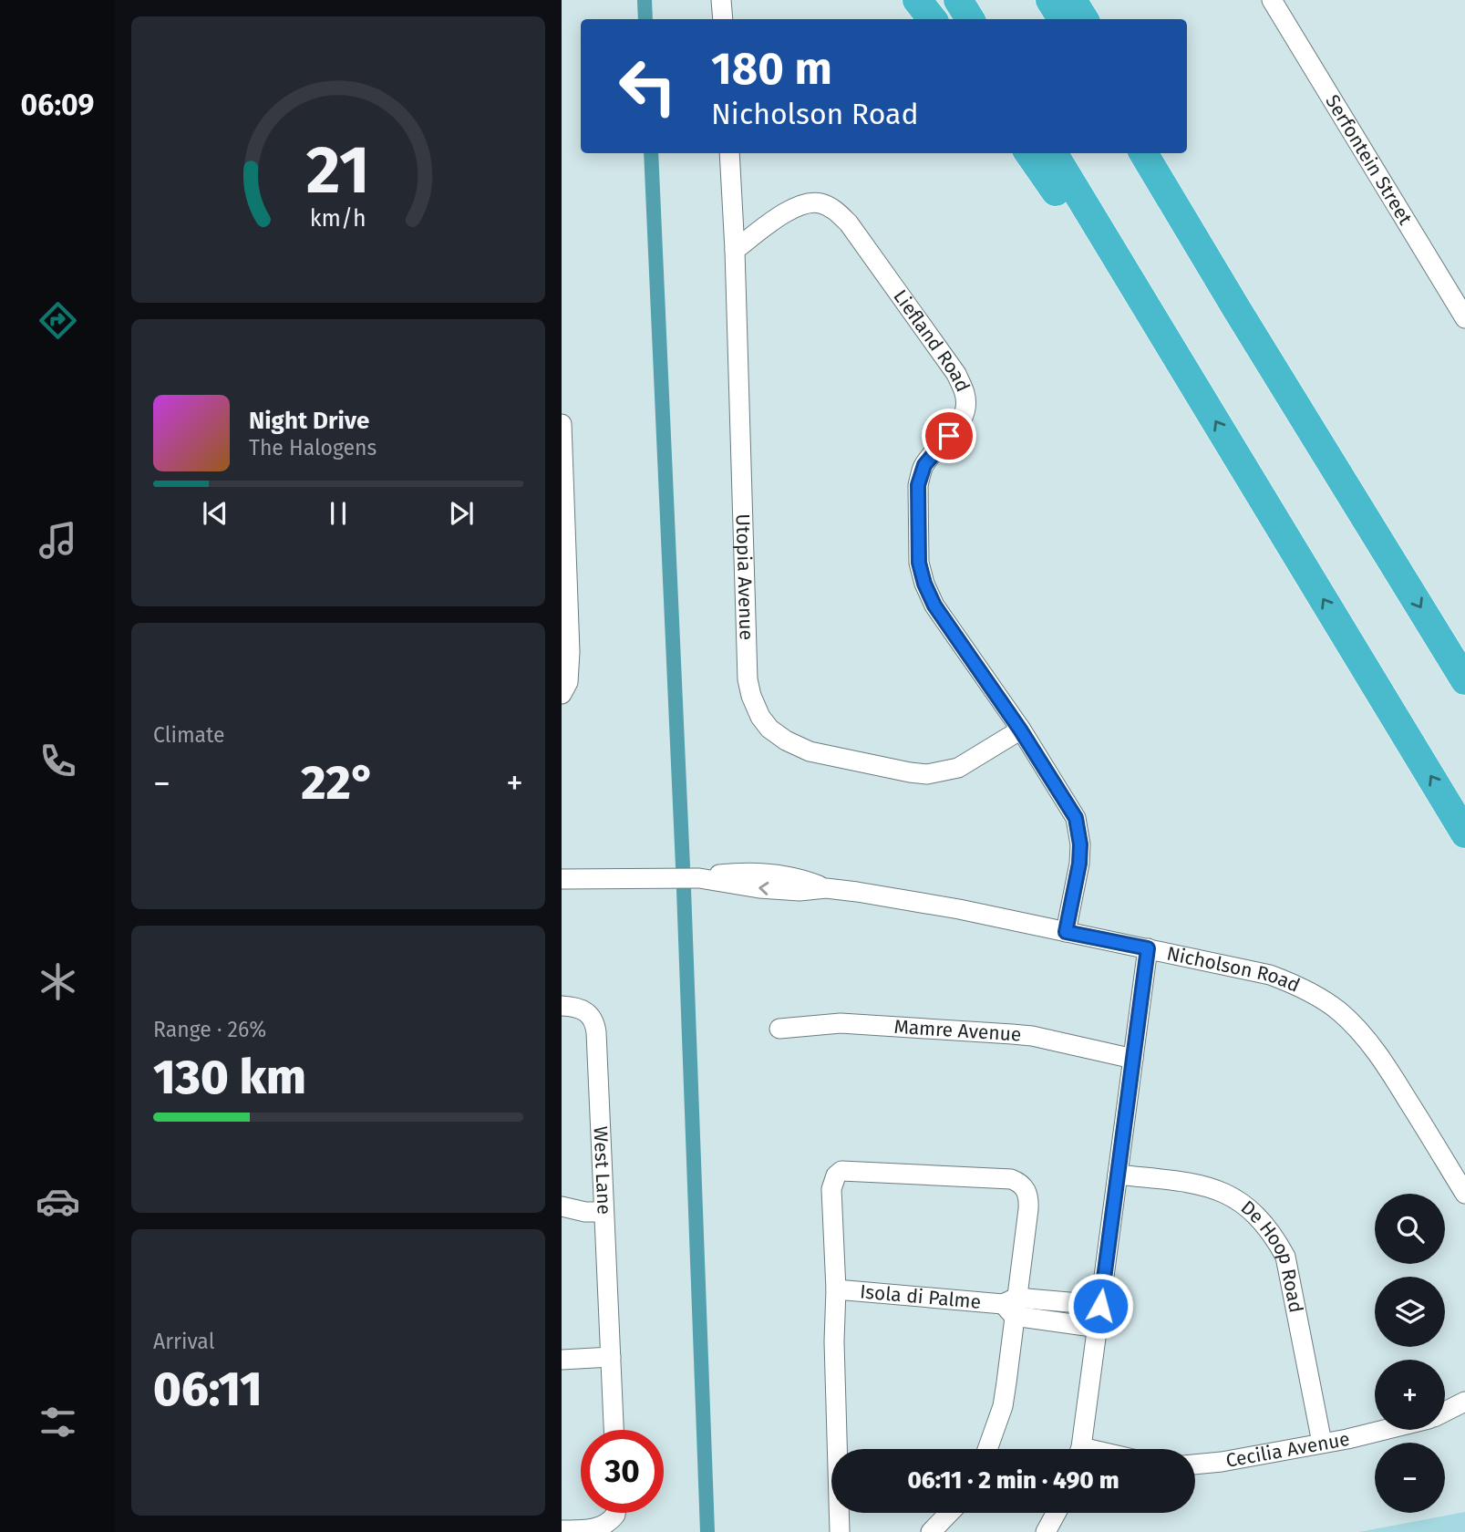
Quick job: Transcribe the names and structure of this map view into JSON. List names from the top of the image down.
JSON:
{
  "streets": {
    "street": [
      "Serfontein Street",
      "Liefland Road",
      "Utopia Avenue",
      "Nicholson Road",
      "Mamre Avenue",
      "West Lane",
      "De Hoop Road",
      "Isola di Palme",
      "Cecilia Avenue"
    ]
  },
  "crossings": [
    ["Liefland Road", "Utopia Avenue"],
    ["Liefland Road", "Nicholson Road"],
    ["De Hoop Road", "Cecilia Avenue"]
  ],
  "page": {
    "tabs": "06:09",
    "turn": ["180 m", "Nicholson Road"],
    "song": ["Night Drive", "The Halogens"],
    "tile": [
      "Climate",
      ["Range · 26%", "130 km"],
      ["Arrival", "06:11"]
    ],
    "heat": ["−", "22°", "+"],
    "map_buttons": ["+", "−"],
    "limit": "30",
    "trip": "06:11 · 2 min · 490 m",
    "gauge": ["21", "km/h"]
  }
}
